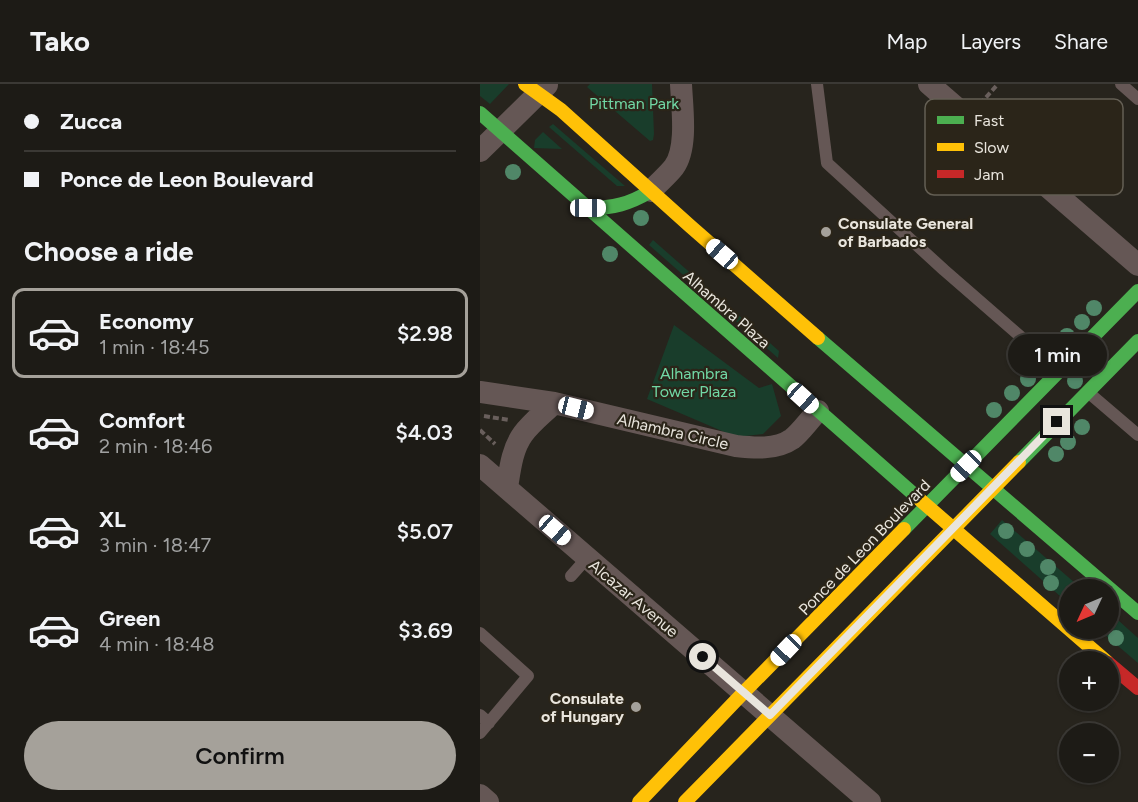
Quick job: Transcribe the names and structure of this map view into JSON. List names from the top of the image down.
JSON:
{
  "streets": {
    "street": [
      "Alhambra Plaza",
      "Alhambra Circle",
      "Ponce de Leon Boulevard",
      "Alcazar Avenue"
    ]
  },
  "crossings": [
    ["Alhambra Plaza", "Alhambra Circle"],
    ["Alhambra Plaza", "Ponce de Leon Boulevard"],
    ["Ponce de Leon Boulevard", "Alcazar Avenue"]
  ],
  "parks": ["Pittman Park", "Alhambra Tower Plaza"],
  "places": ["Consulate General of Barbados", "Consulate of Hungary"],
  "legend": ["Fast", "Slow", "Jam"],
  "north": "bottom left",
  "page": {
    "header": "Tako",
    "nav": ["Map", "Layers", "Share"],
    "banner": ["Zucca", "Ponce de Leon Boulevard"],
    "heading": "Choose a ride",
    "list": [
      {
        "name": "Economy",
        "note": "1 min · 18:45",
        "value": "$2.98"
      },
      {
        "name": "Comfort",
        "note": "2 min · 18:46",
        "value": "$4.03"
      },
      {
        "name": "XL",
        "note": "3 min · 18:47",
        "value": "$5.07"
      },
      {
        "name": "Green",
        "note": "4 min · 18:48",
        "value": "$3.69"
      }
    ],
    "bubble": "1 min",
    "map_buttons": ["+", "−"],
    "buttons": "Confirm"
  }
}
